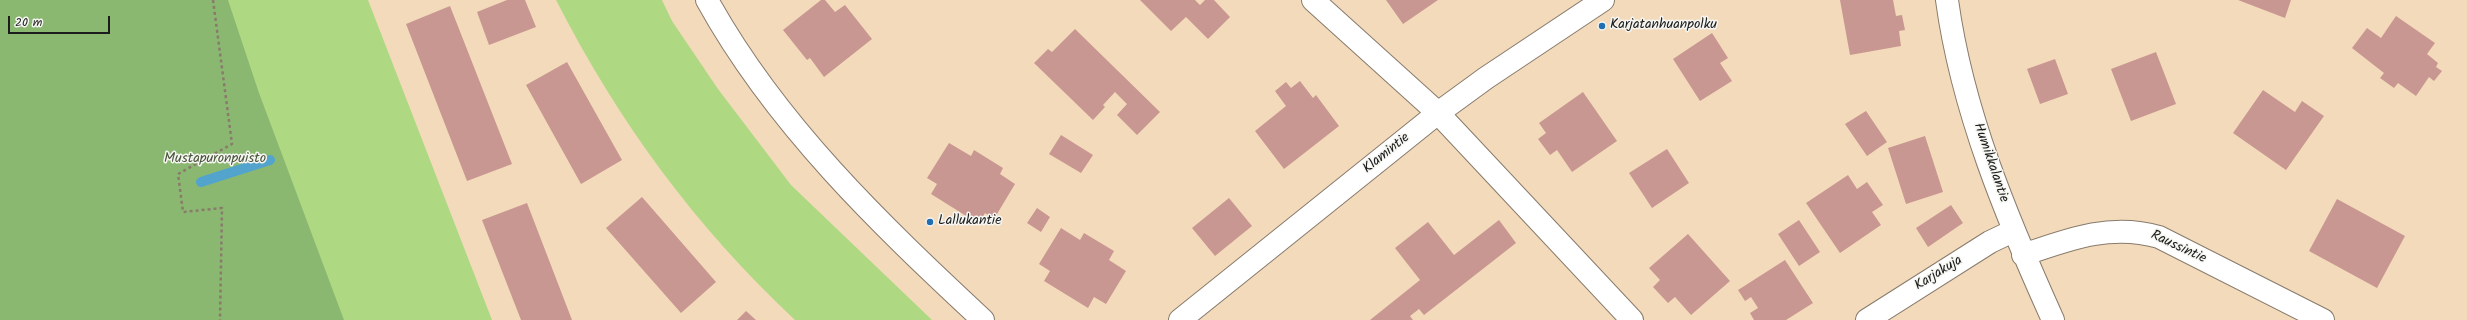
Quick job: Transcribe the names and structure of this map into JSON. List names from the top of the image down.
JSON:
{
  "streets": {
    "street": [
      "Klamintie",
      "Humikkalantie",
      "Raussintie",
      "Karjakuja"
    ]
  },
  "crossings": [
    ["Humikkalantie", "Raussintie"],
    ["Humikkalantie", "Karjakuja"]
  ],
  "parks": ["Mustapuronpuisto"],
  "places": ["Karjatanhuanpolku", "Lallukantie"],
  "scale_bar": "20 m"
}
